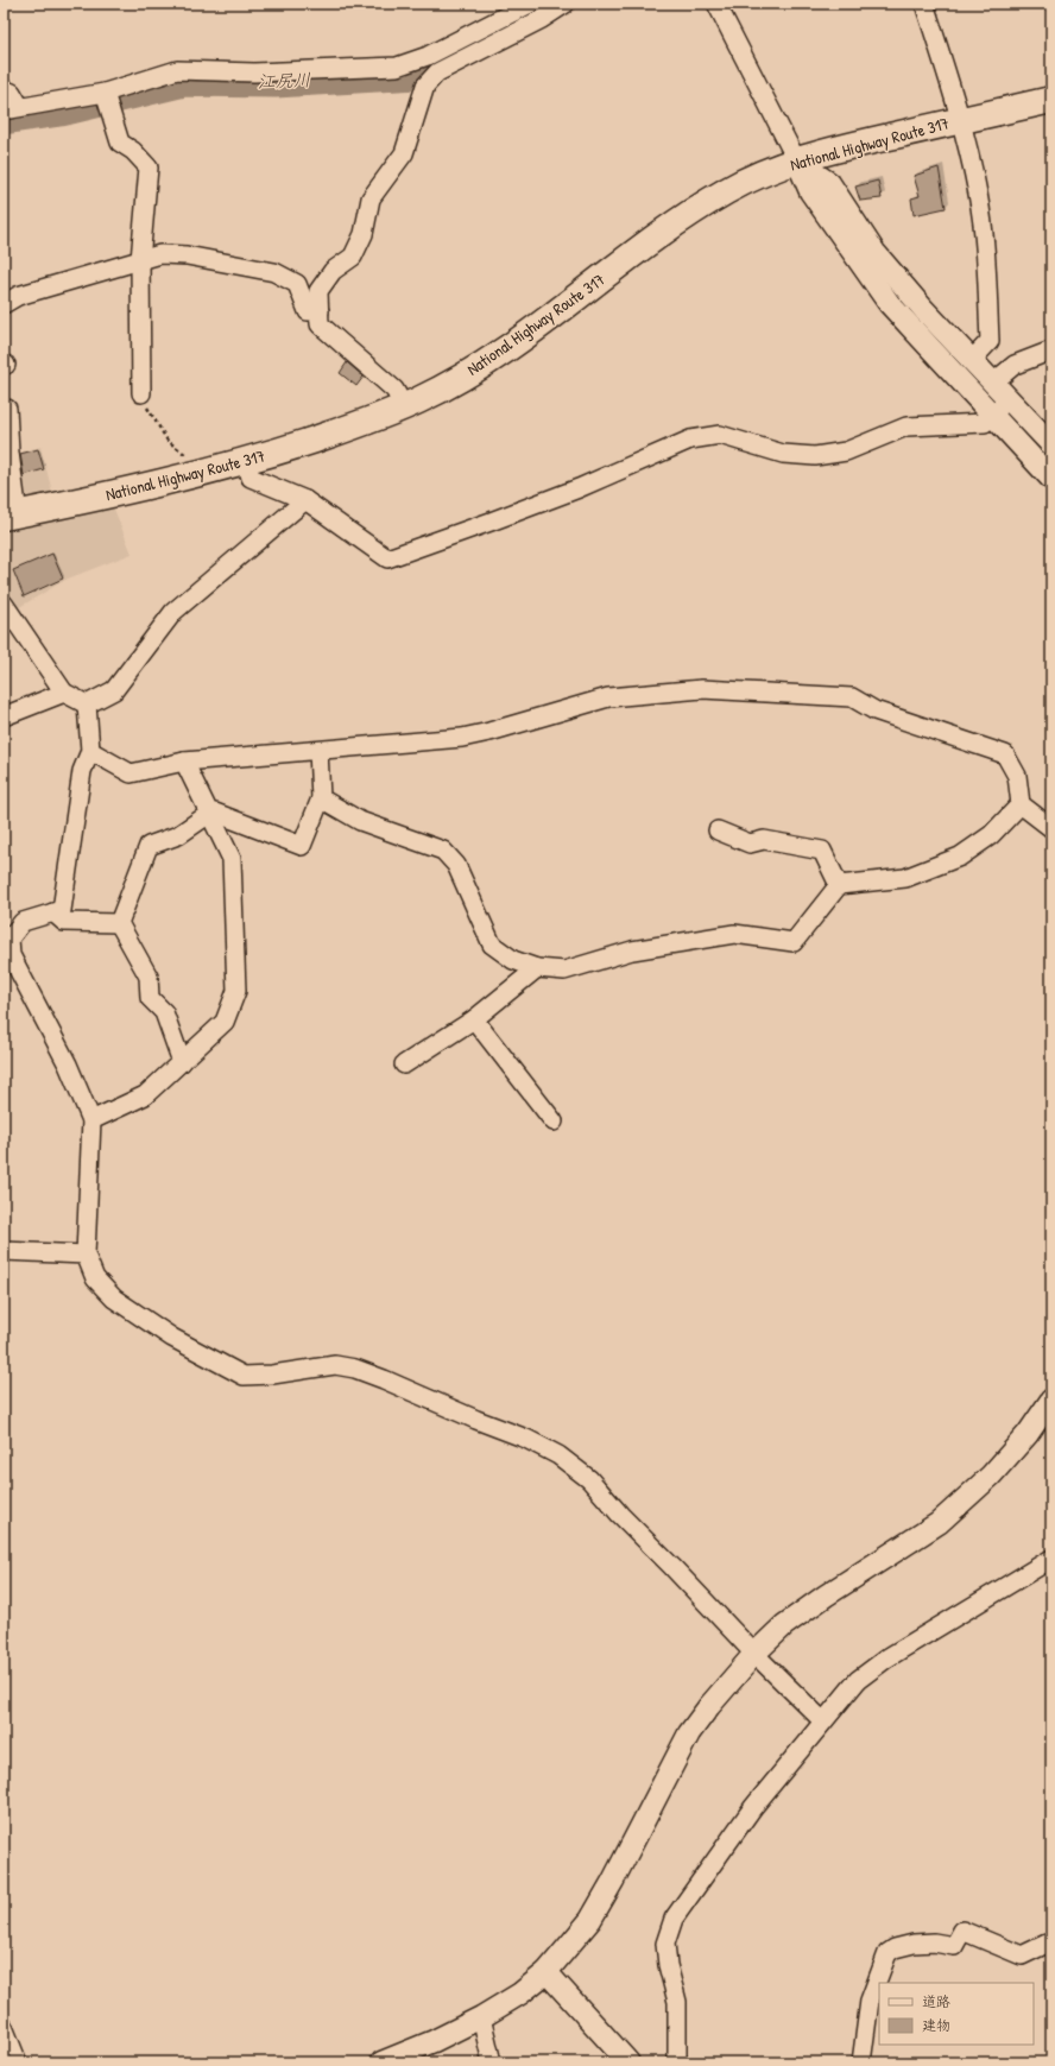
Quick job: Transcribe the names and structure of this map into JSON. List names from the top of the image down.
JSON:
{
  "streets": {
    "highway": ["National Highway Route 317"]
  },
  "water": ["江尻川"],
  "legend": ["道路", "建物"]
}
